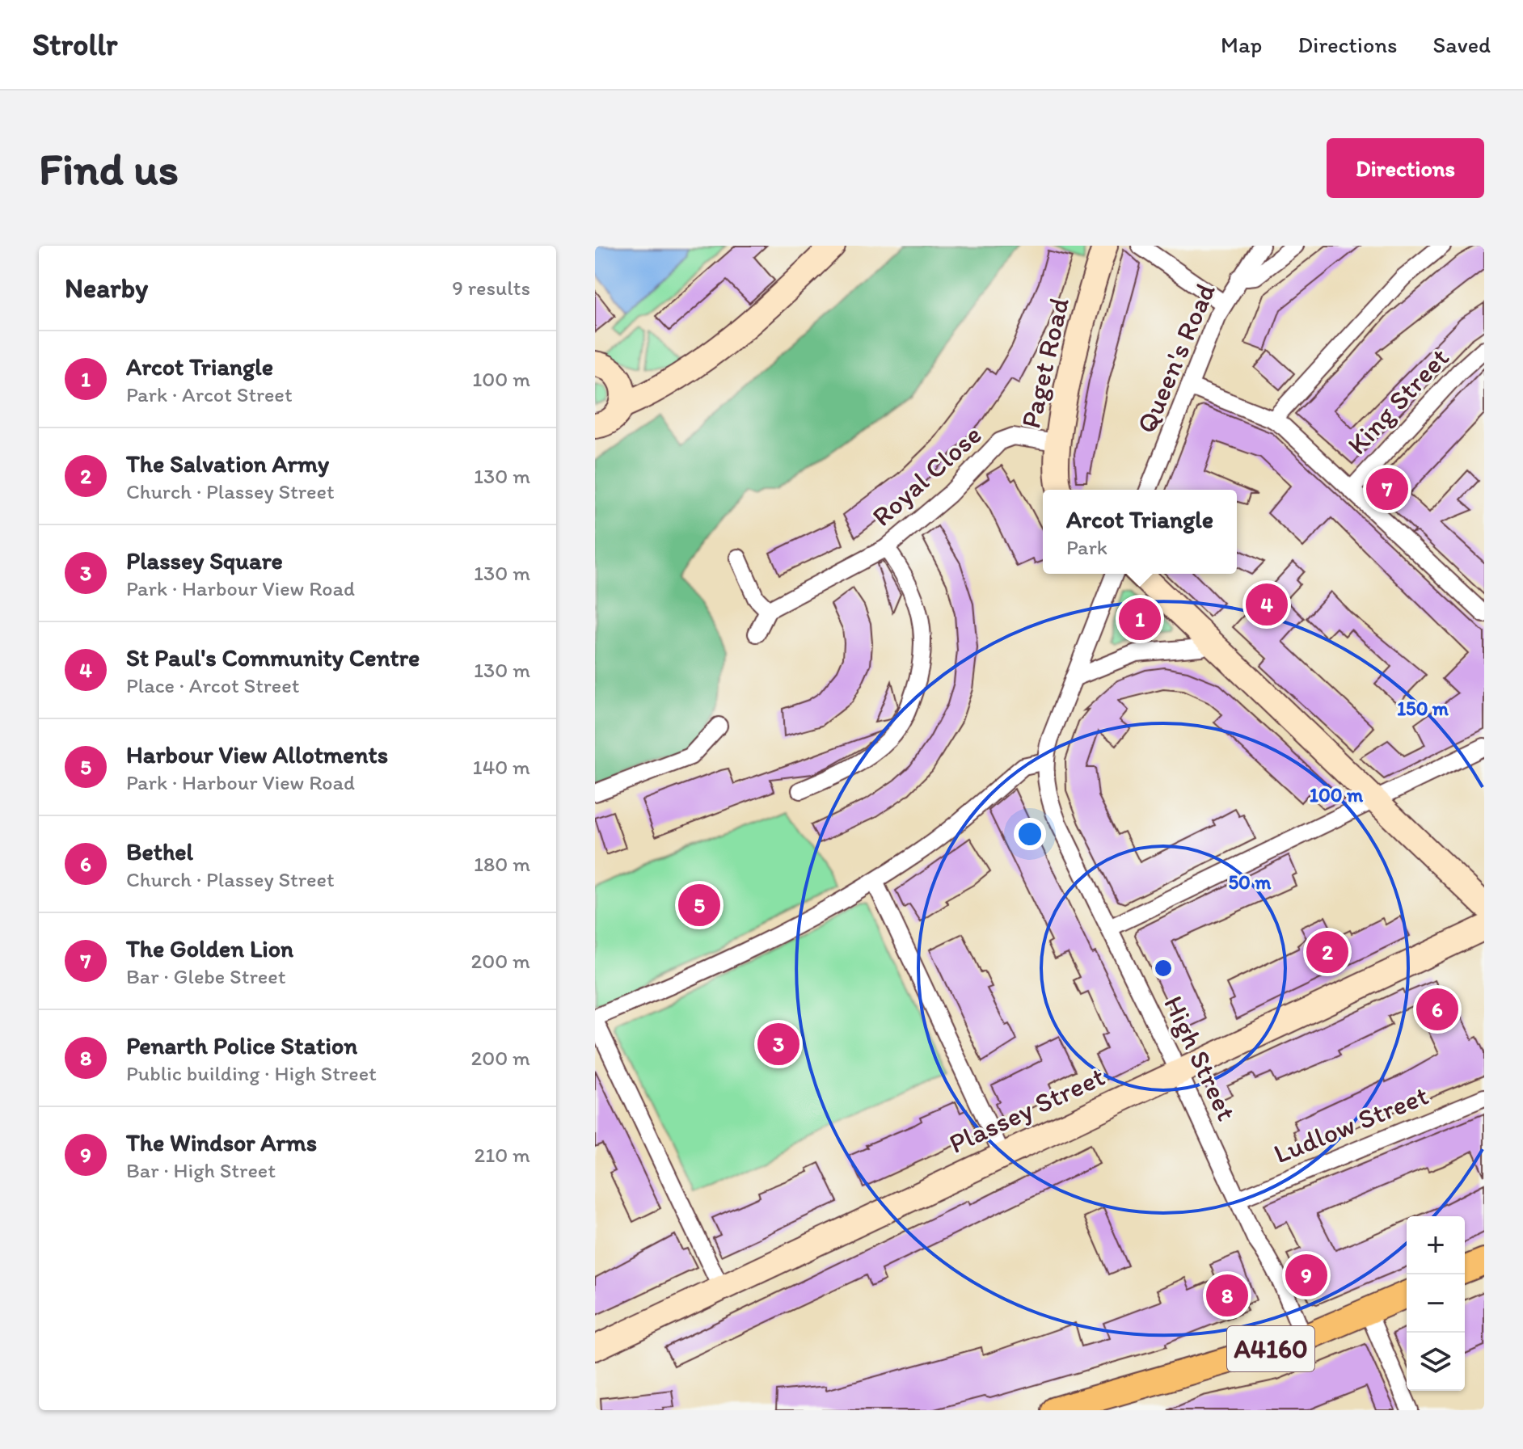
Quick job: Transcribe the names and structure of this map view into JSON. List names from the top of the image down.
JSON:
{
  "streets": {
    "main road": ["A4160"],
    "street": [
      "Queen's Road",
      "Paget Road",
      "King Street",
      "Royal Close",
      "High Street",
      "Plassey Street",
      "Ludlow Street"
    ]
  },
  "crossings": [
    ["Paget Road", "Royal Close"],
    ["High Street", "Plassey Street"],
    ["High Street", "Ludlow Street"],
    ["High Street", "A4160"]
  ],
  "page": {
    "header": "Strollr",
    "nav": ["Map", "Directions", "Saved"],
    "buttons": "Directions",
    "title": "Find us",
    "heading": ["Nearby", "9 results"],
    "list": [
      {
        "mark": "1",
        "name": "Arcot Triangle",
        "note": "Park · Arcot Street",
        "value": "100 m"
      },
      {
        "mark": "2",
        "name": "The Salvation Army",
        "note": "Church · Plassey Street",
        "value": "130 m"
      },
      {
        "mark": "3",
        "name": "Plassey Square",
        "note": "Park · Harbour View Road",
        "value": "130 m"
      },
      {
        "mark": "4",
        "name": "St Paul's Community Centre",
        "note": "Place · Arcot Street",
        "value": "130 m"
      },
      {
        "mark": "5",
        "name": "Harbour View Allotments",
        "note": "Park · Harbour View Road",
        "value": "140 m"
      },
      {
        "mark": "6",
        "name": "Bethel",
        "note": "Church · Plassey Street",
        "value": "180 m"
      },
      {
        "mark": "7",
        "name": "The Golden Lion",
        "note": "Bar · Glebe Street",
        "value": "200 m"
      },
      {
        "mark": "8",
        "name": "Penarth Police Station",
        "note": "Public building · High Street",
        "value": "200 m"
      },
      {
        "mark": "9",
        "name": "The Windsor Arms",
        "note": "Bar · High Street",
        "value": "210 m"
      }
    ],
    "pins": [
      "7",
      "4",
      "1",
      "5",
      "2",
      "6",
      "3",
      "9",
      "8"
    ],
    "popup": ["Arcot Triangle", "Park"],
    "map_buttons": ["+", "−"]
  },
  "rings": ["150 m", "100 m", "50 m"]
}
